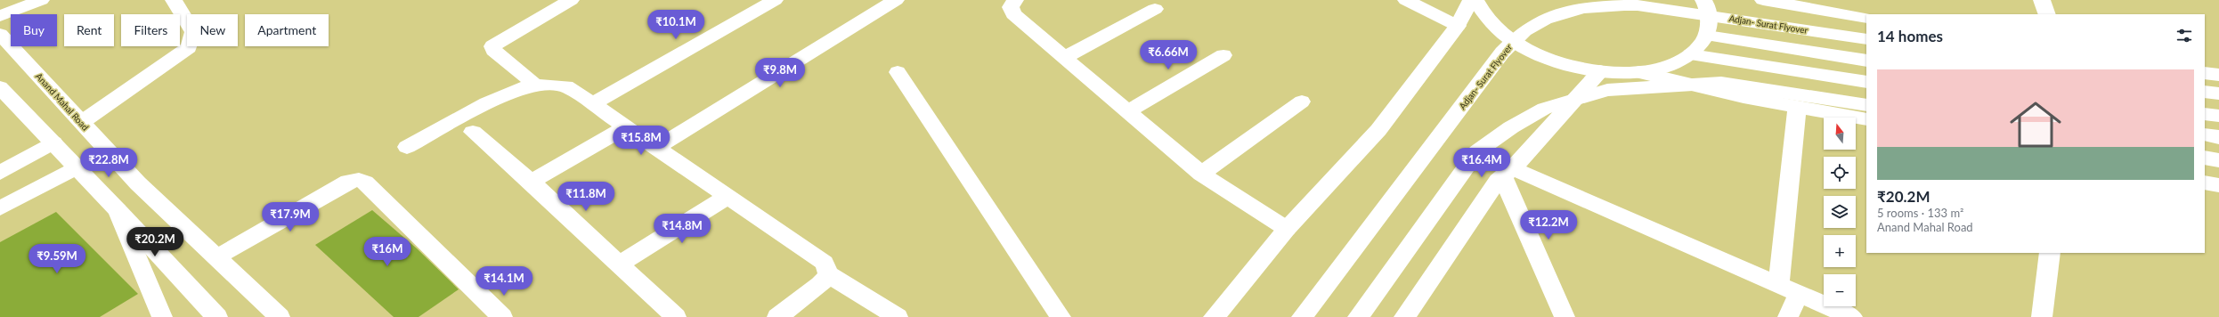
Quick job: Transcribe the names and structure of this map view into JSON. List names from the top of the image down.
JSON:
{
  "streets": {
    "main road": ["Adjan- Surat Flyover", "Anand Mahal Road"]
  },
  "north": "top",
  "page": {
    "price": [
      "₹10.1M",
      "₹6.66M",
      "₹9.8M",
      "₹15.8M",
      "₹22.8M",
      "₹16.4M",
      "₹11.8M",
      "₹17.9M",
      "₹12.2M",
      "₹14.8M",
      "₹20.2M",
      "₹16M",
      "₹9.59M",
      "₹14.1M"
    ],
    "chip": [
      "Buy",
      "Rent",
      "Filters",
      "New",
      "Apartment"
    ],
    "heading": "14 homes",
    "list": [
      {
        "name": "₹20.2M",
        "note": "5 rooms · 133 m² · Anand Mahal Road"
      }
    ],
    "map_buttons": ["+", "−"]
  }
}
